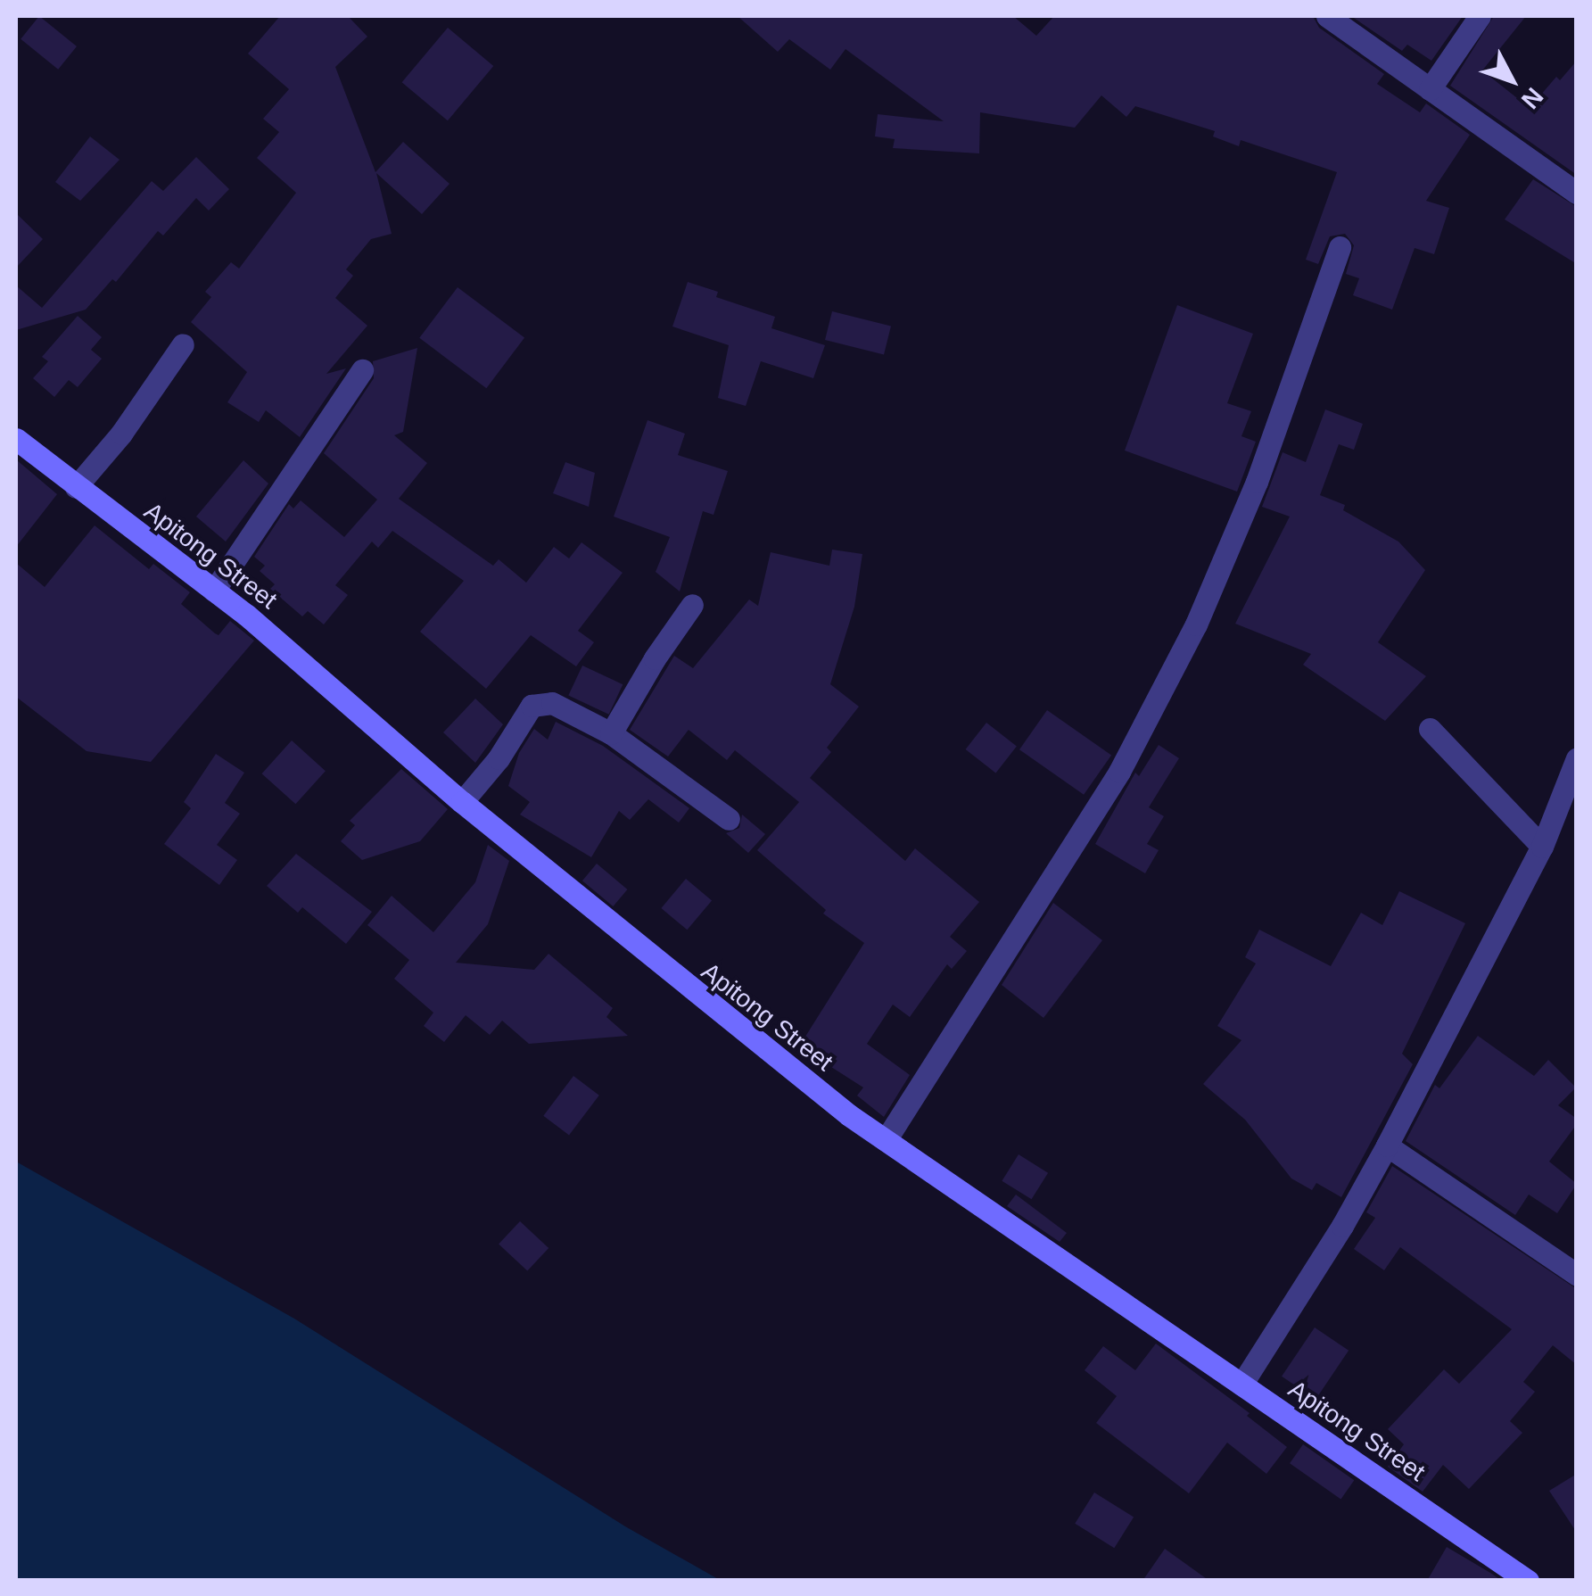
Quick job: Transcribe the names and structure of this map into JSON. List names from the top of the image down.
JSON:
{
  "streets": {
    "street": ["Apitong Street"]
  },
  "north": "bottom right"
}
